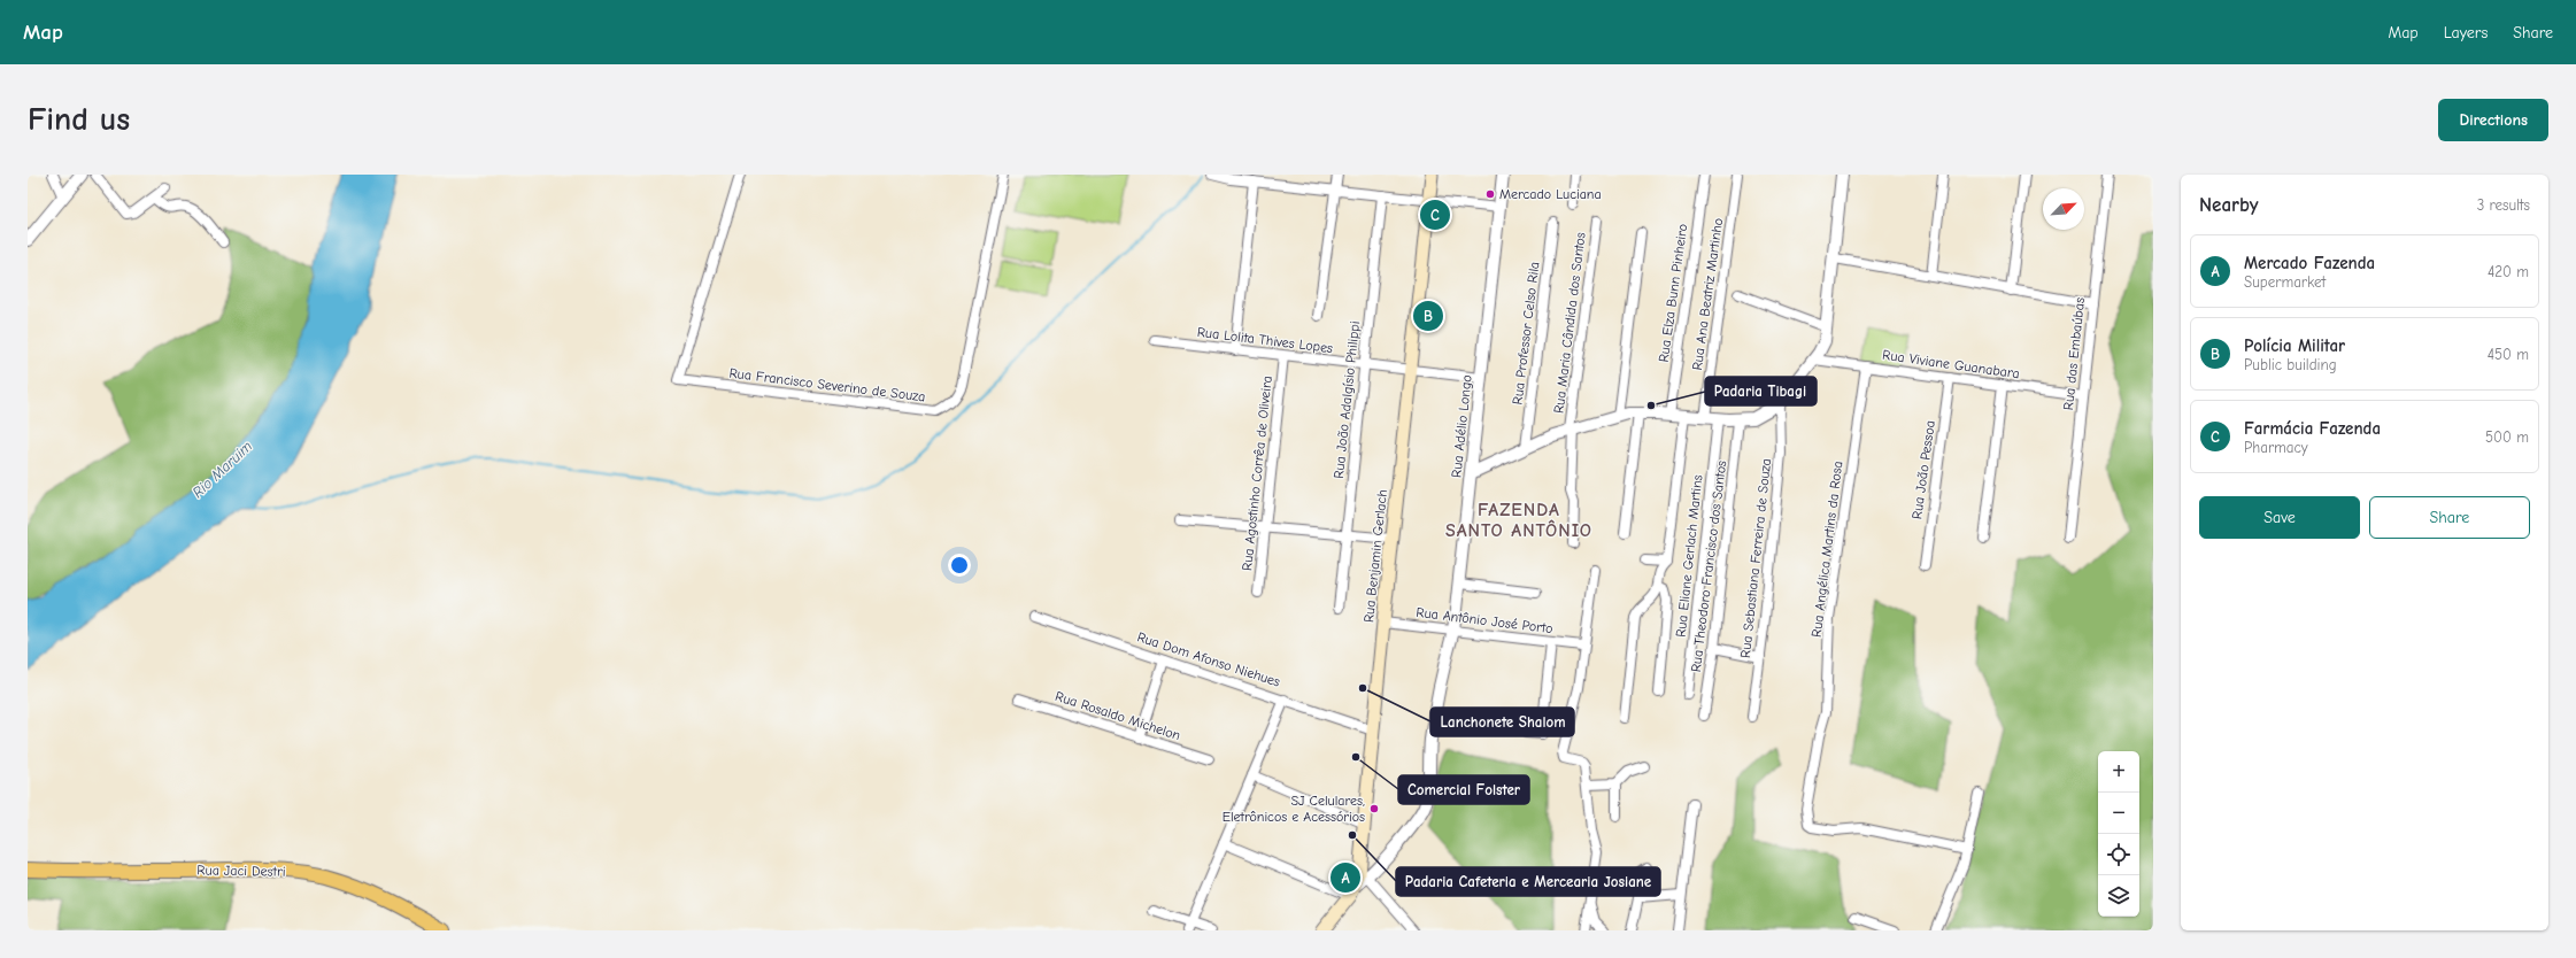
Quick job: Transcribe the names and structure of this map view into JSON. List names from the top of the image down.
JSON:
{
  "streets": {
    "main road": ["Rua Benjamin Gerlach", "Rua Jaci Destri"],
    "street": [
      "Rua Elza Bunn Pinheiro",
      "Rua Ana Beatriz Martinho",
      "Rua Maria Cândida dos Santos",
      "Rua Professor Celso Rila",
      "Rua Lolita Thives Lopes",
      "Rua das Embaúbas",
      "Rua Viviane Guanabara",
      "Rua Francisco Severino de Souza",
      "Rua João Adalgísio Philippi",
      "Rua Adélio Longo",
      "Rua João Pessoa",
      "Rua Agostinho Corrêa de Oliveira",
      "Rua Angélica Martins da Rosa",
      "Rua Eliane Gerlach Martins",
      "Rua Sebastiana Ferreira de Souza",
      "Rua Theodoro Francisco dos Santos",
      "Rua Antônio José Porto",
      "Rua Dom Afonso Niehues",
      "Rua Rosaldo Michelon"
    ]
  },
  "crossings": [
    ["Rua Lolita Thives Lopes", "Rua João Adalgísio Philippi"],
    ["Rua Lolita Thives Lopes", "Rua Adélio Longo"],
    ["Rua Lolita Thives Lopes", "Rua Agostinho Corrêa de Oliveira"],
    ["Rua Lolita Thives Lopes", "Rua Benjamin Gerlach"],
    ["Rua das Embaúbas", "Rua Viviane Guanabara"],
    ["Rua Viviane Guanabara", "Rua João Pessoa"],
    ["Rua Viviane Guanabara", "Rua Angélica Martins da Rosa"],
    ["Rua Adélio Longo", "Rua Benjamin Gerlach"],
    ["Rua Adélio Longo", "Rua Antônio José Porto"],
    ["Rua Benjamin Gerlach", "Rua Antônio José Porto"],
    ["Rua Benjamin Gerlach", "Rua Dom Afonso Niehues"]
  ],
  "districts": ["FAZENDA SANTO ANTÔNIO"],
  "water": ["Rio Maruim"],
  "places": [
    "Mercado Luciana",
    "Padaria Tibagi",
    "Lanchonete Shalom",
    "Comercial Folster",
    "SJ Celulares, Eletrônicos e Acessórios",
    "Padaria Cafeteria e Mercearia Josiane"
  ],
  "north": "top right",
  "page": {
    "header": "Map",
    "nav": ["Map", "Layers", "Share"],
    "buttons": [
      "Directions",
      ["Save", "Share"]
    ],
    "title": "Find us",
    "heading": ["Nearby", "3 results"],
    "pins": ["C", "B", "A"],
    "list": [
      {
        "mark": "A",
        "name": "Mercado Fazenda",
        "note": "Supermarket",
        "value": "420 m"
      },
      {
        "mark": "B",
        "name": "Polícia Militar",
        "note": "Public building",
        "value": "450 m"
      },
      {
        "mark": "C",
        "name": "Farmácia Fazenda",
        "note": "Pharmacy",
        "value": "500 m"
      }
    ],
    "map_buttons": ["+", "−"]
  }
}
